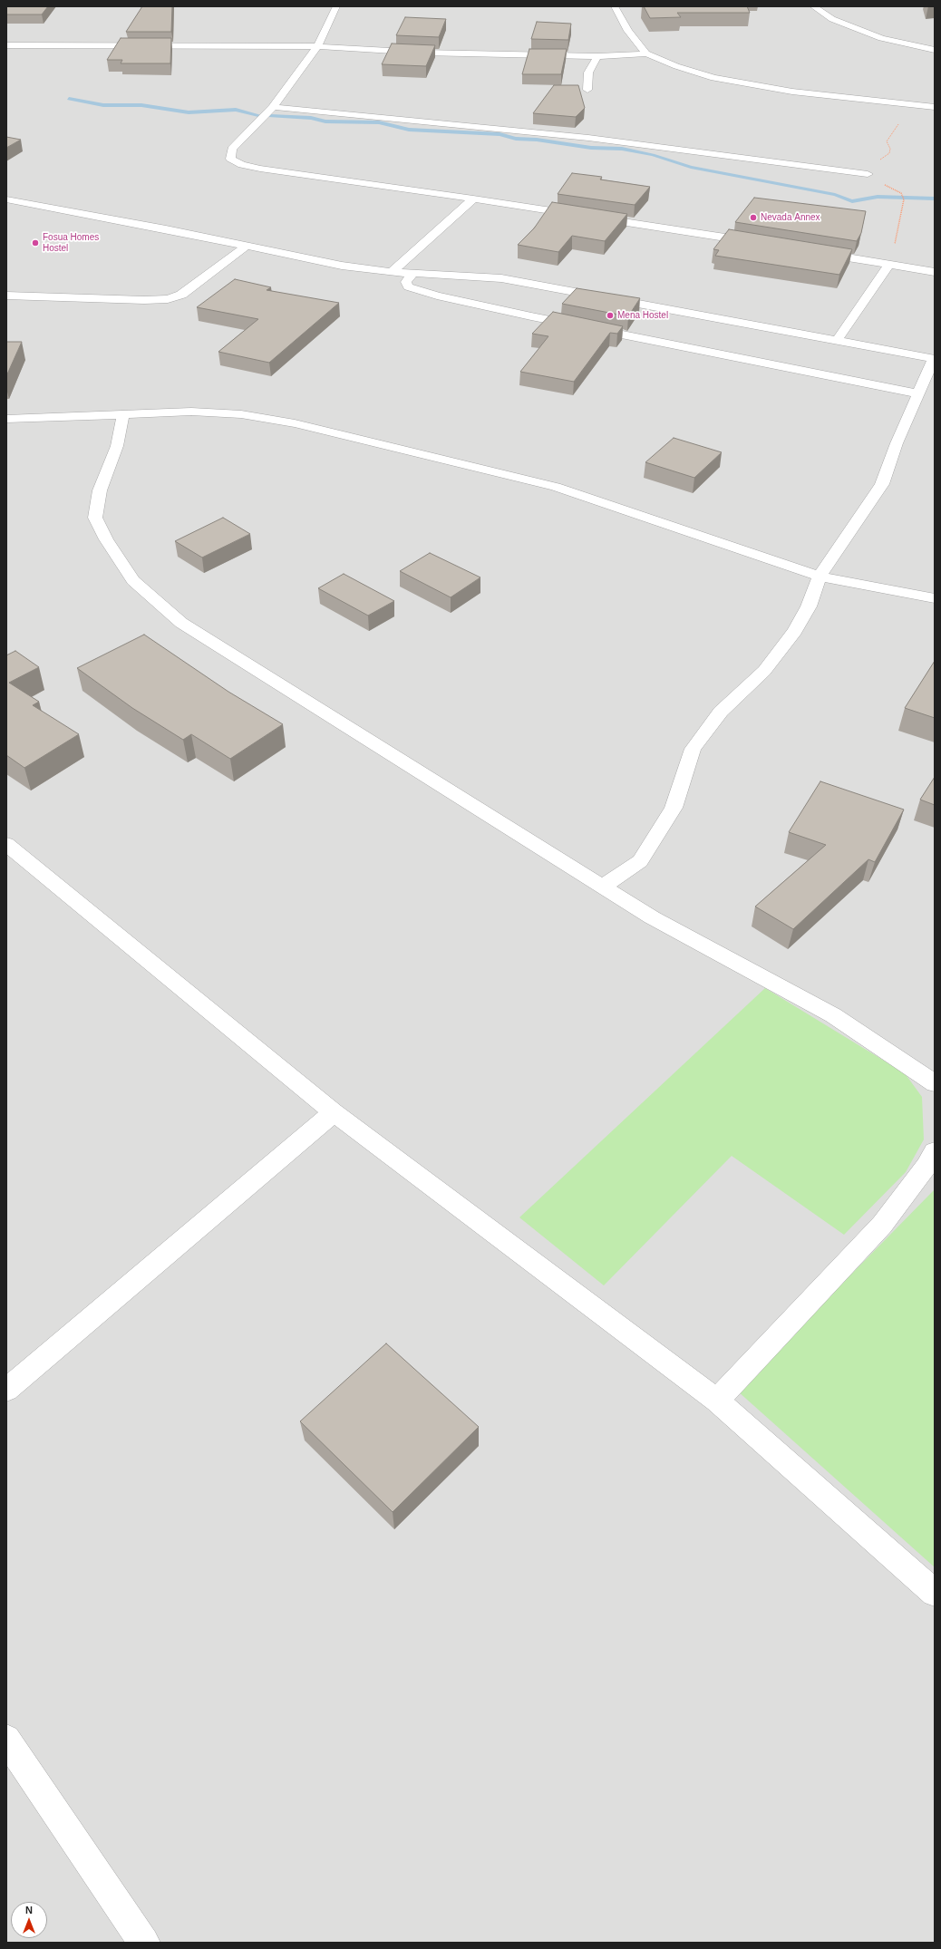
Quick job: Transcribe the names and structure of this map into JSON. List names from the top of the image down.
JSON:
{
  "places": ["Nevada Annex", "Fosua Homes Hostel", "Mena Hostel"],
  "north": "top"
}
